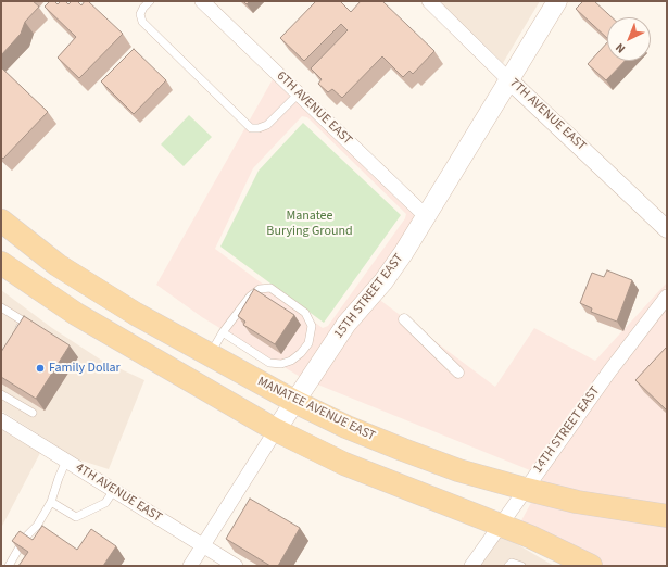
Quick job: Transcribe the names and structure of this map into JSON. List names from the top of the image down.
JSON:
{
  "streets": {
    "main road": ["15TH STREET EAST", "MANATEE AVENUE EAST"],
    "street": [
      "6TH AVENUE EAST",
      "7TH AVENUE EAST",
      "14TH STREET EAST",
      "4TH AVENUE EAST"
    ]
  },
  "crossings": [
    ["6TH AVENUE EAST", "15TH STREET EAST"],
    ["7TH AVENUE EAST", "15TH STREET EAST"],
    ["15TH STREET EAST", "MANATEE AVENUE EAST"],
    ["15TH STREET EAST", "4TH AVENUE EAST"],
    ["MANATEE AVENUE EAST", "14TH STREET EAST"]
  ],
  "parks": ["Manatee Burying Ground"],
  "places": ["Family Dollar"],
  "north": "bottom left"
}
